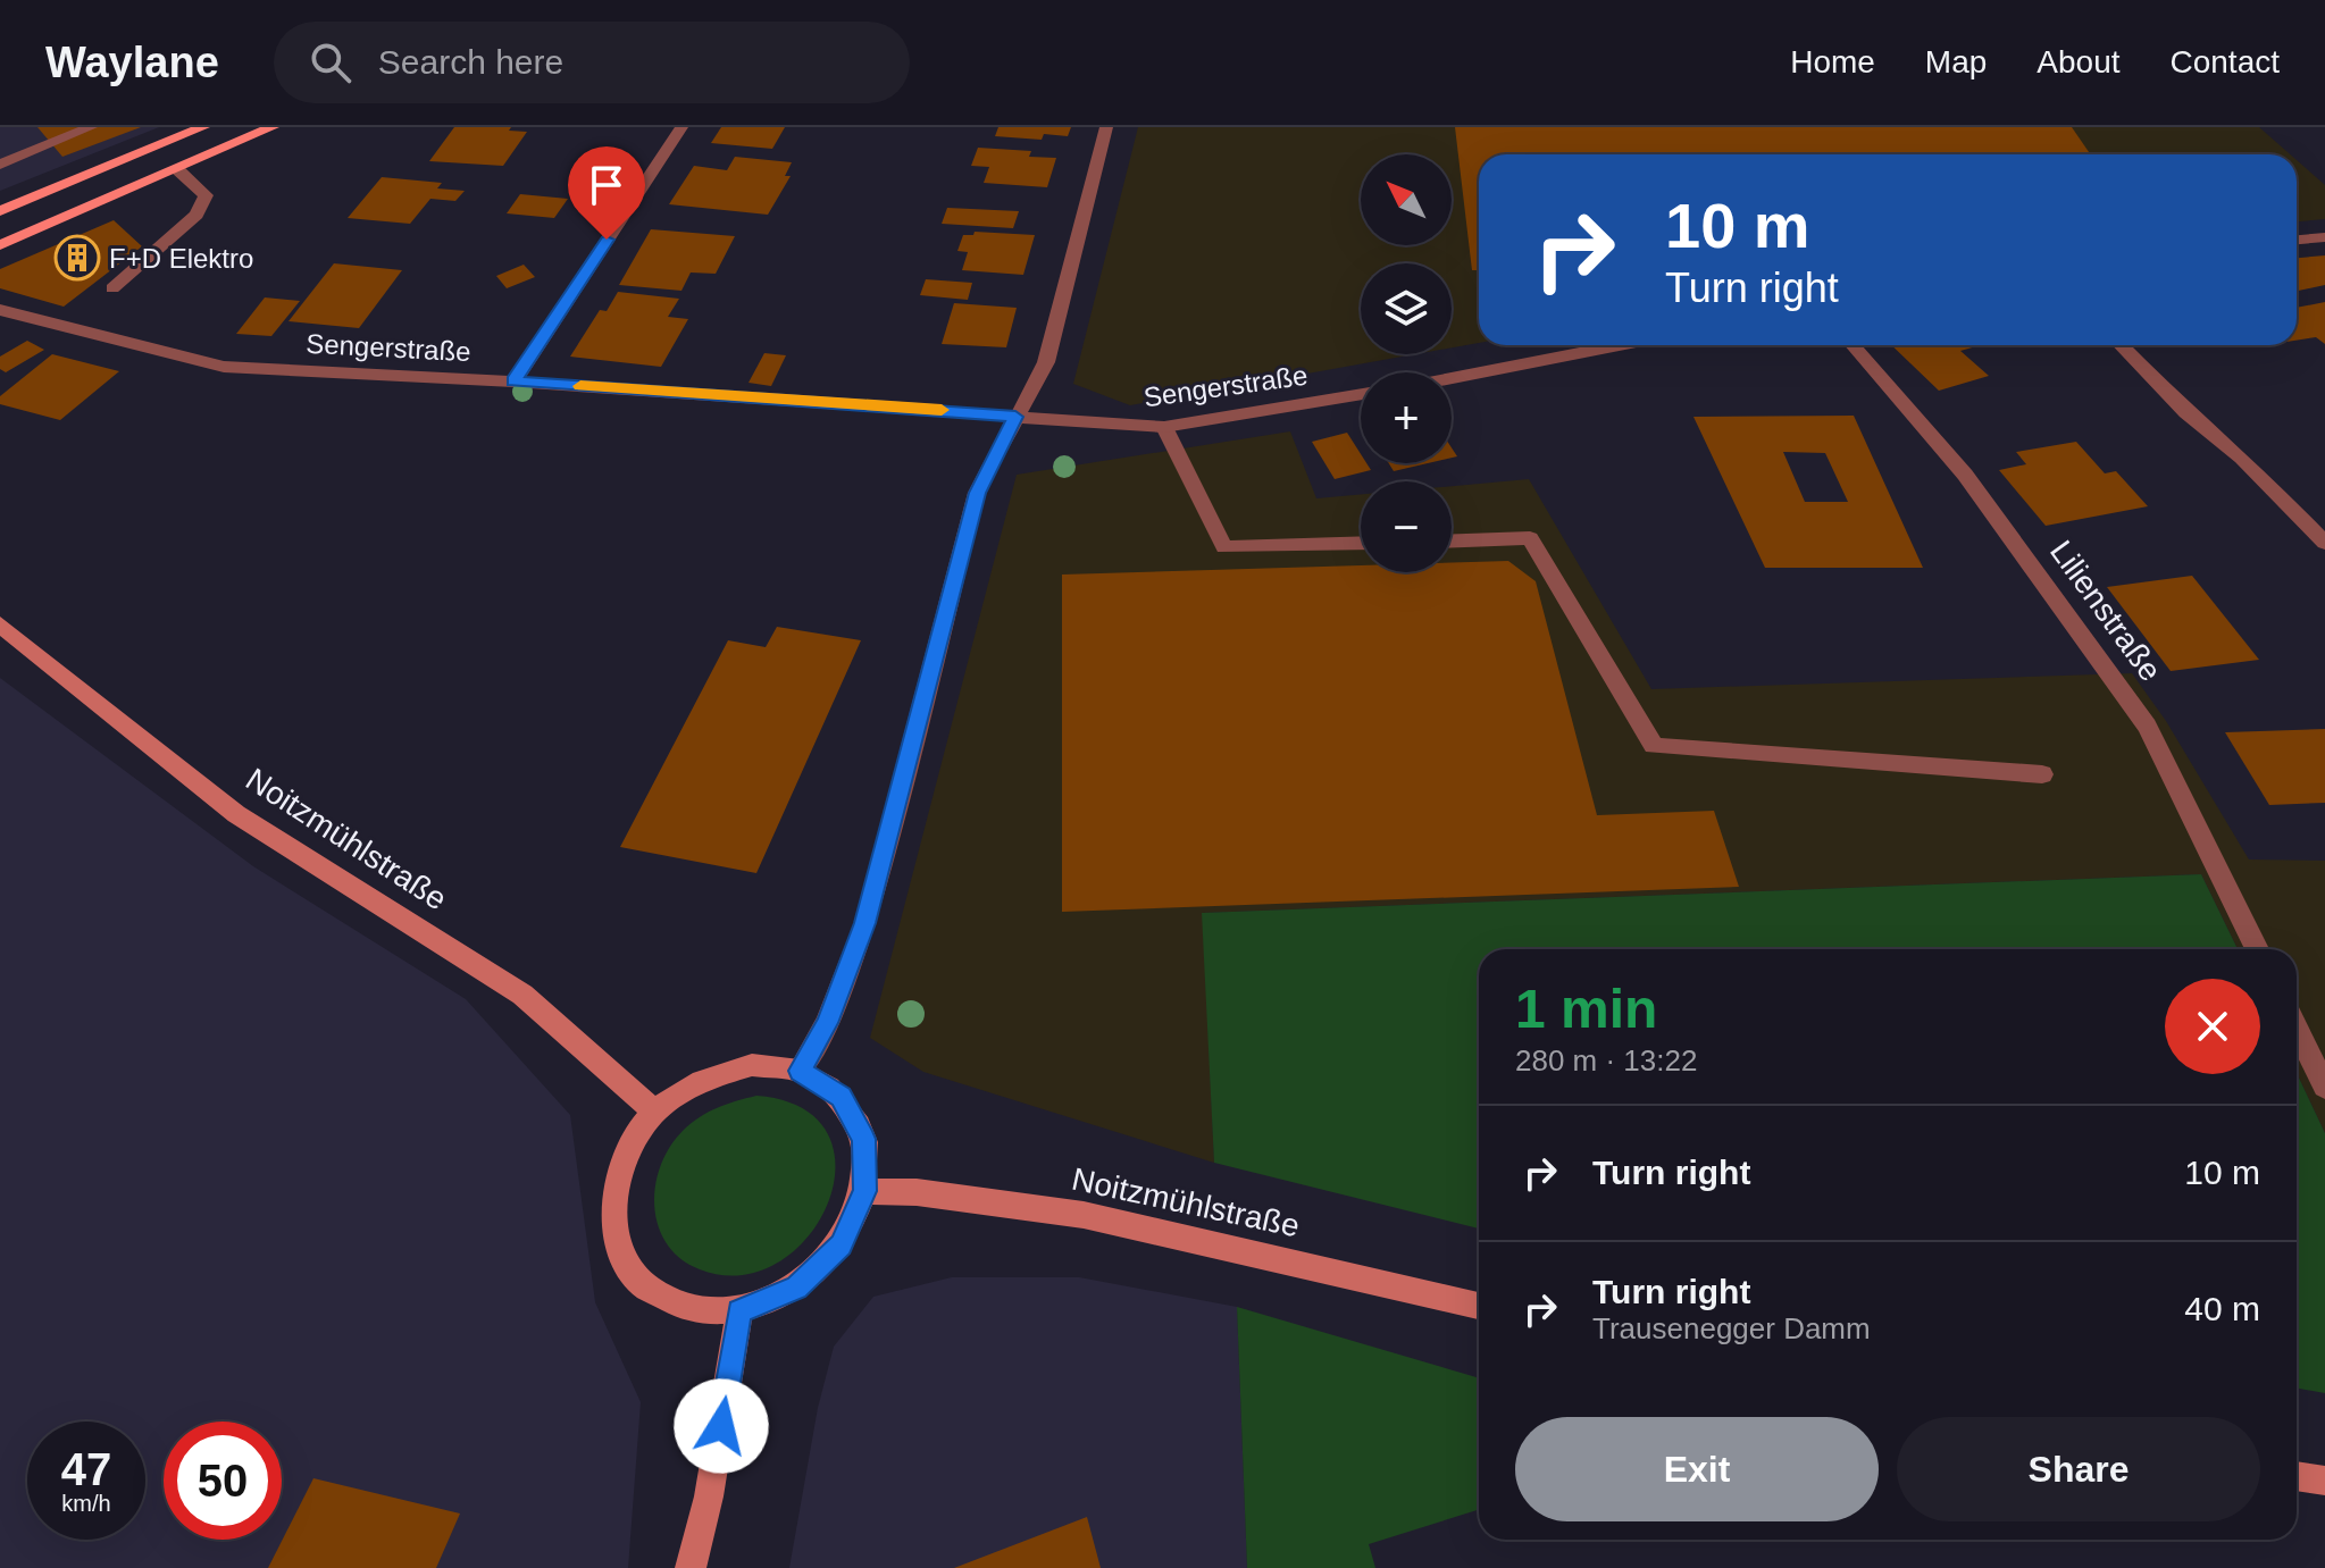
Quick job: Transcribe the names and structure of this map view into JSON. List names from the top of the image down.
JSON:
{
  "streets": {
    "main road": ["Noitzmühlstraße"],
    "street": ["Sengerstraße", "Lilienstraße"]
  },
  "places": {
    "building": ["F+D Elektro"]
  },
  "north": "top left",
  "page": {
    "header": "Waylane",
    "search": "Search here",
    "nav": [
      "Home",
      "Map",
      "About",
      "Contact"
    ],
    "map_buttons": ["+", "−"],
    "turn": ["10 m", "Turn right"],
    "heading": ["1 min", "280 m · 13:22"],
    "list": [
      {
        "name": "Turn right",
        "value": "10 m"
      },
      {
        "name": "Turn right",
        "note": "Trausenegger Damm",
        "value": "40 m"
      }
    ],
    "buttons": ["Exit", "Share"],
    "speed": "47 km/h",
    "limit": "50"
  }
}
